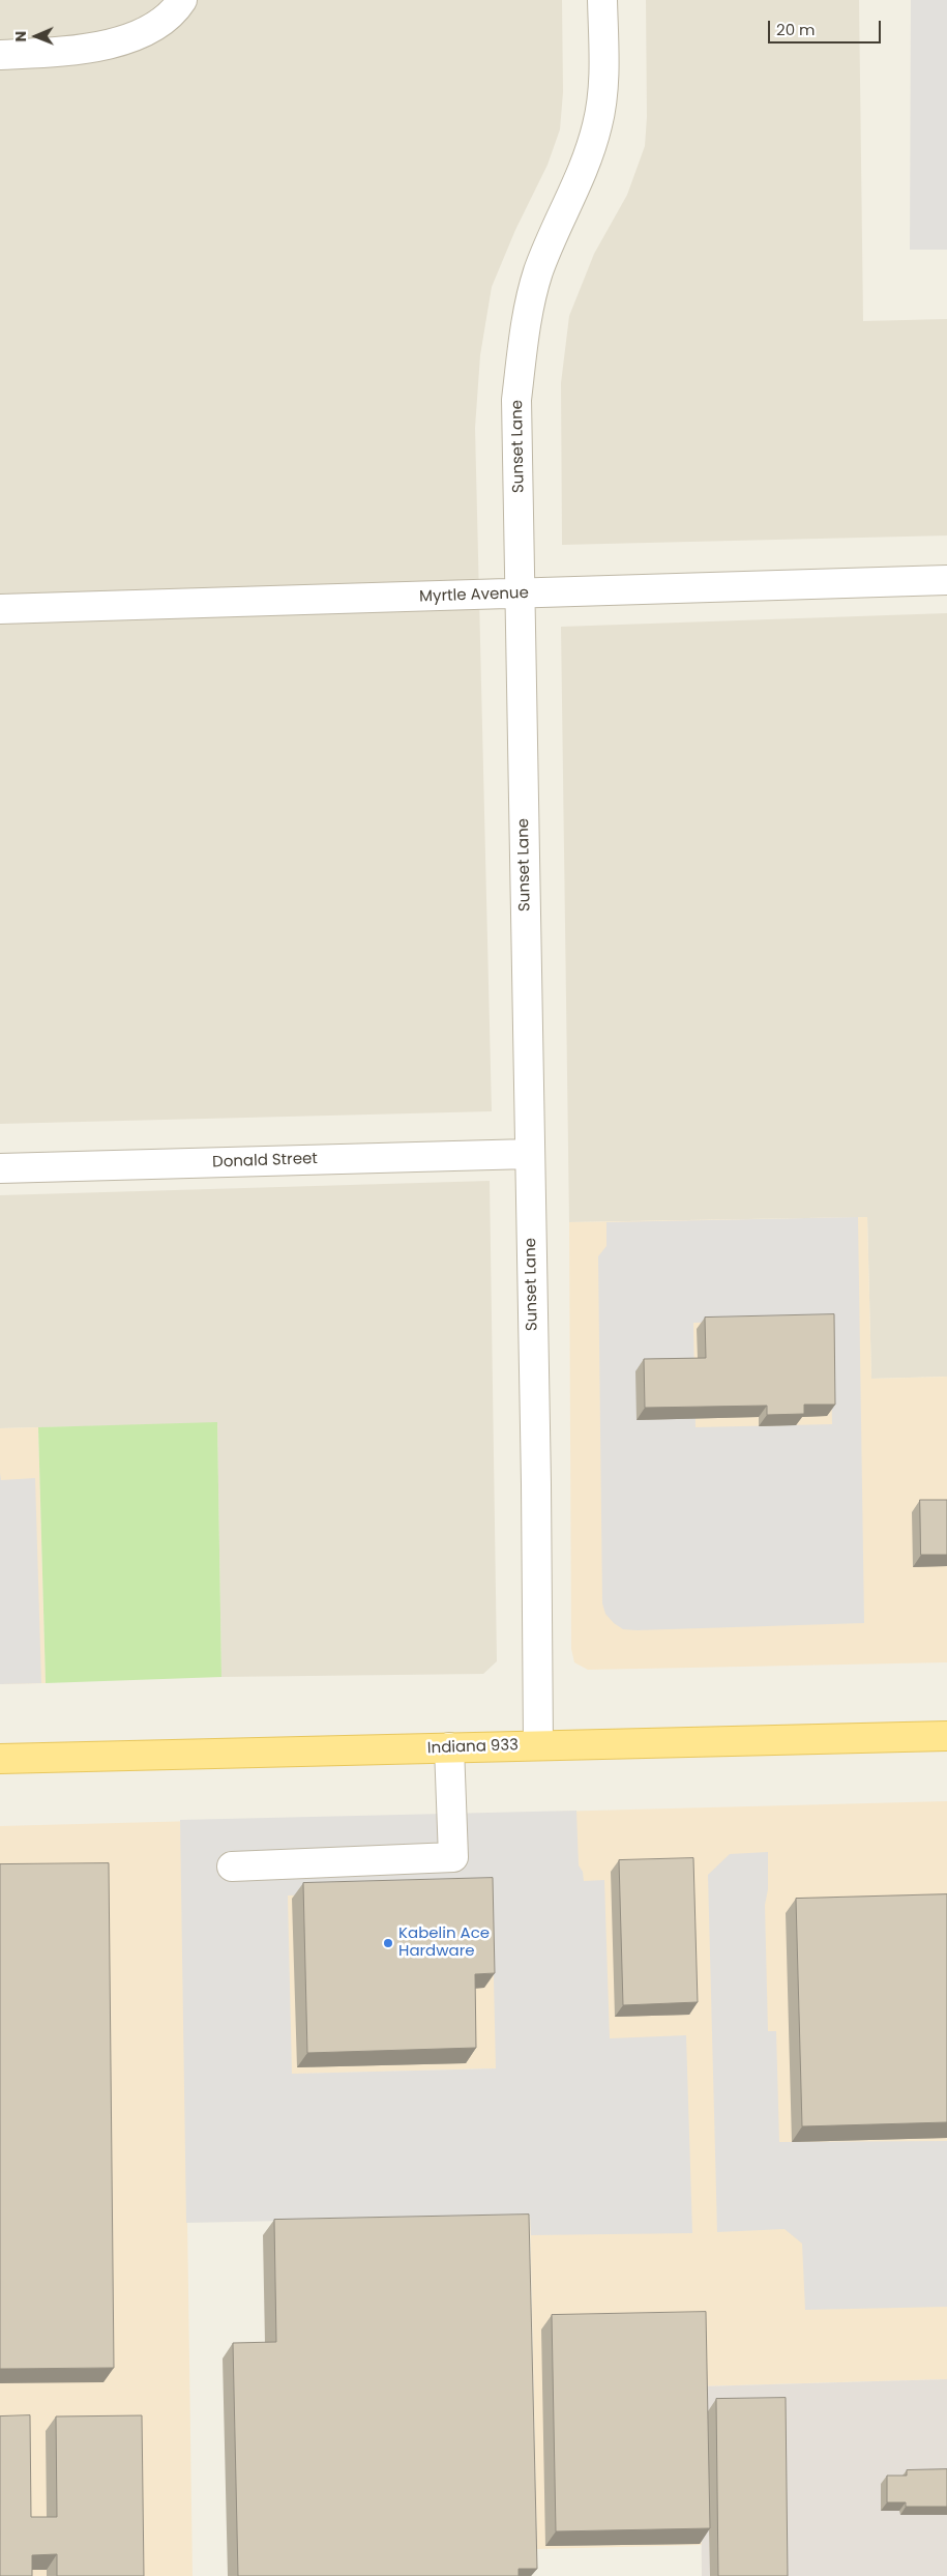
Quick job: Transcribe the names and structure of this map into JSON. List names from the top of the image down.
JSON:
{
  "streets": {
    "main road": ["Indiana 933"],
    "street": ["Sunset Lane", "Myrtle Avenue", "Donald Street"]
  },
  "crossings": [
    ["Sunset Lane", "Myrtle Avenue"],
    ["Sunset Lane", "Donald Street"],
    ["Sunset Lane", "Indiana 933"]
  ],
  "places": ["Kabelin Ace Hardware"],
  "scale_bar": "20 m",
  "north": "left"
}
